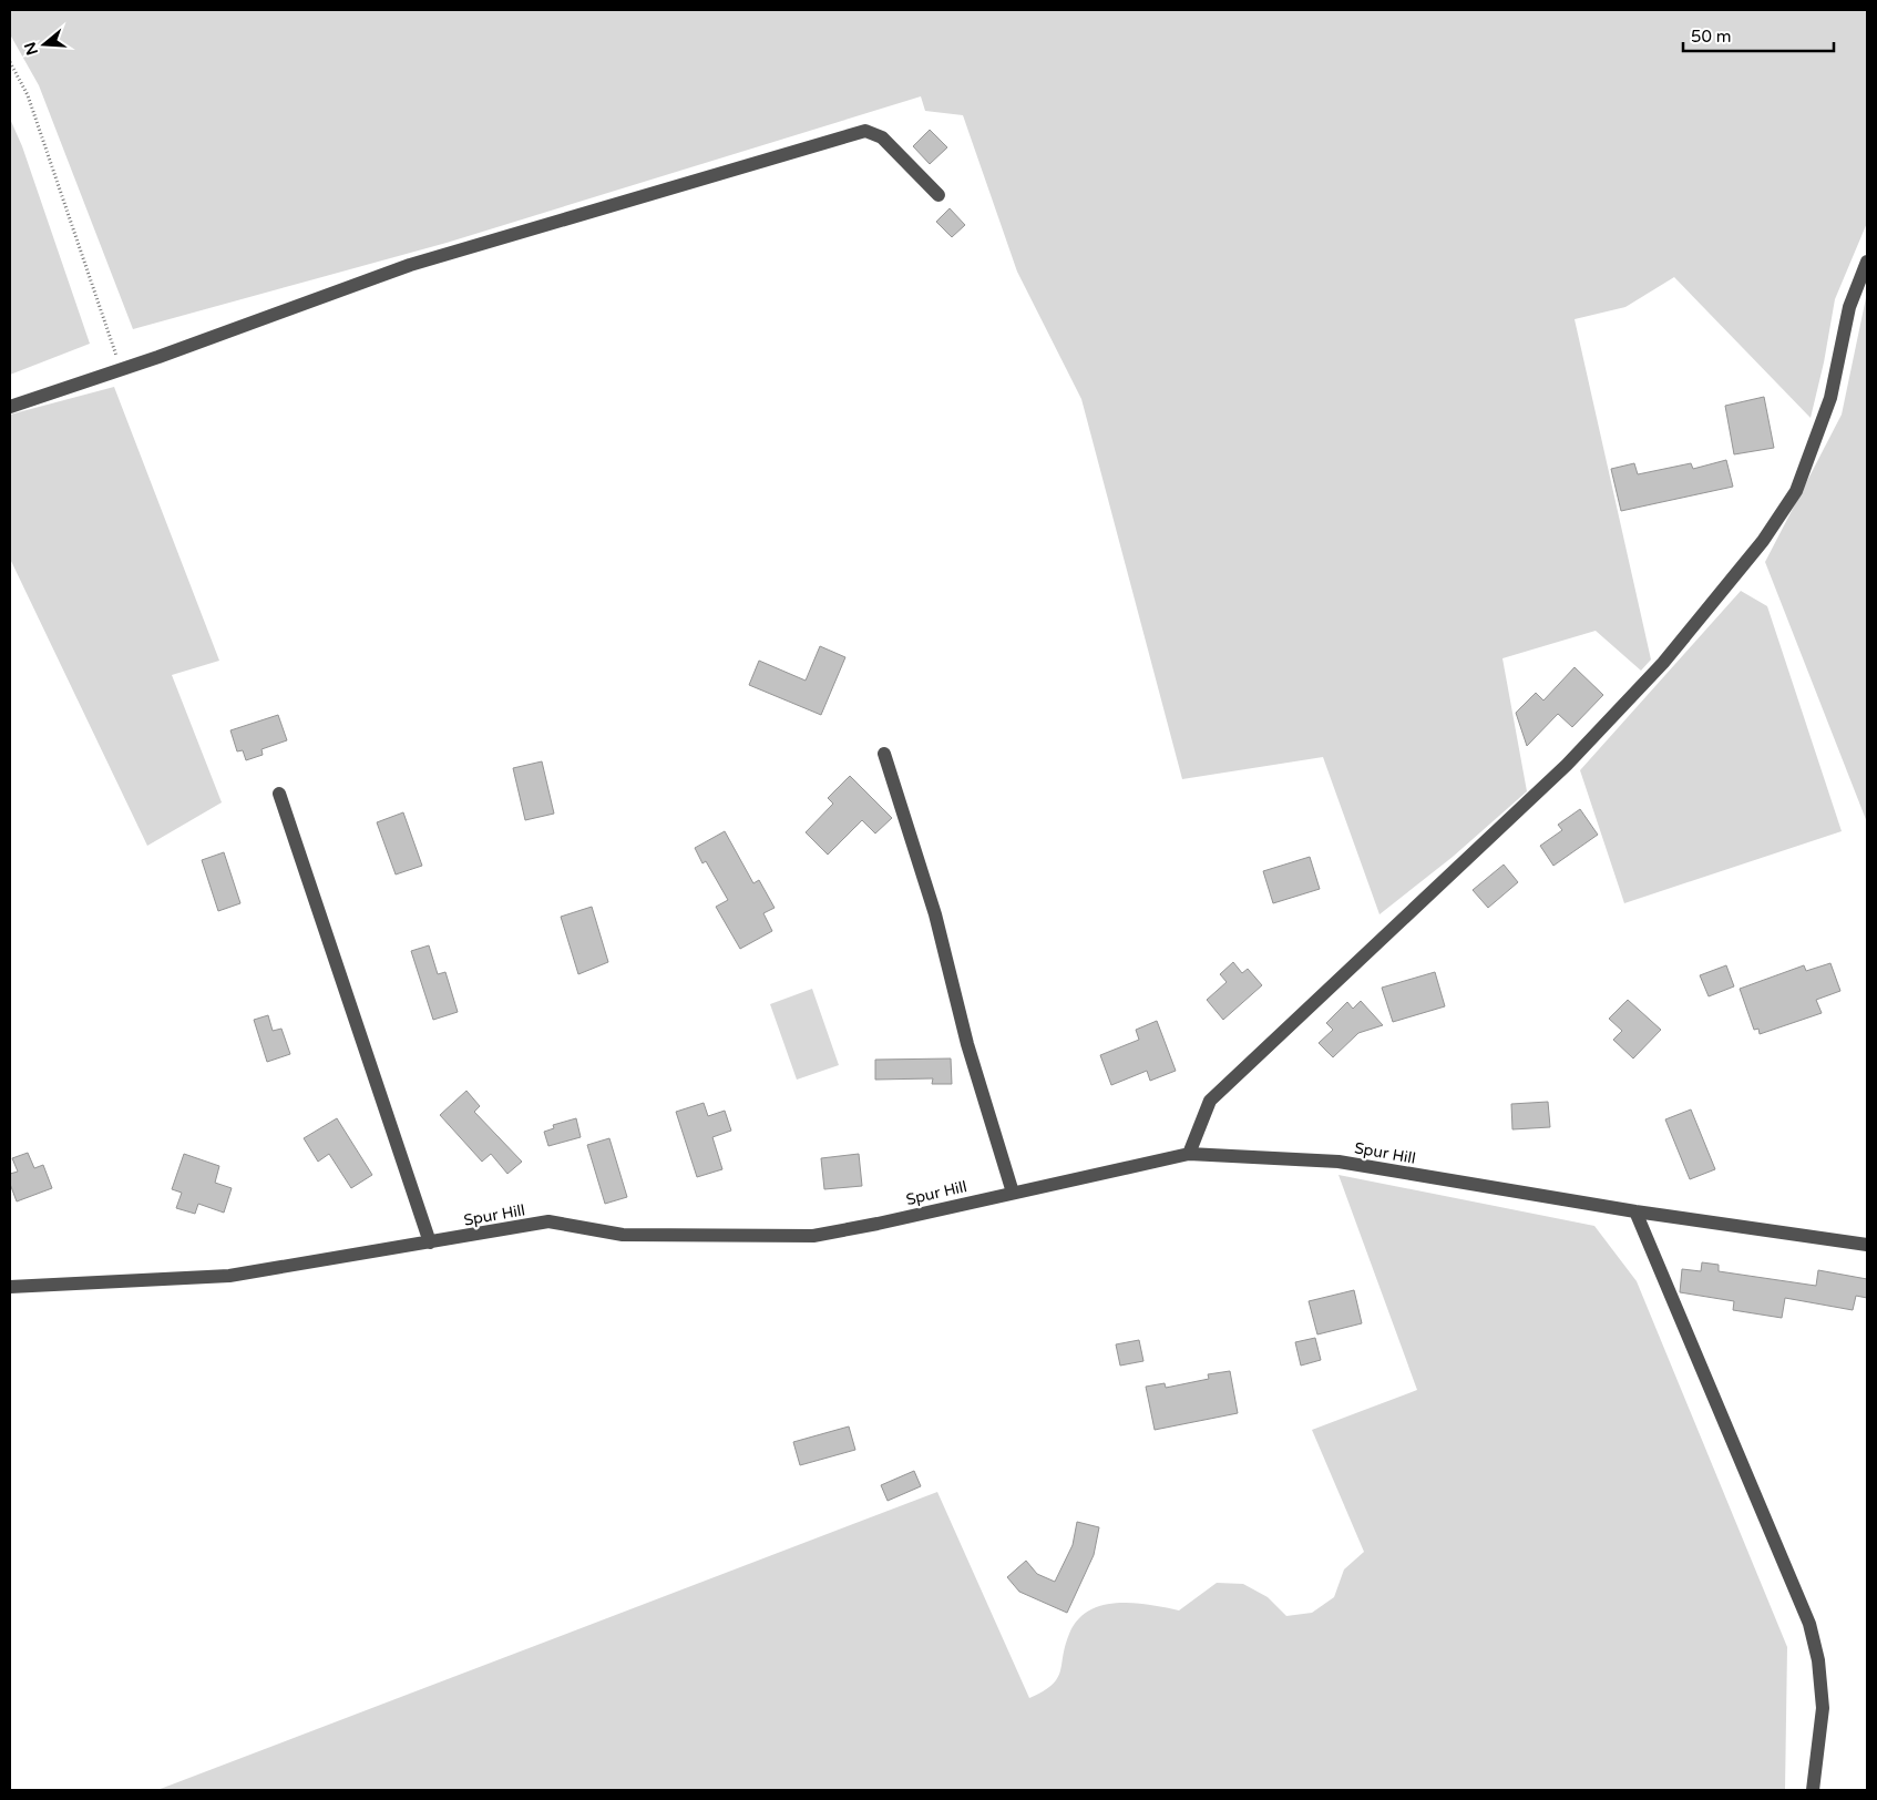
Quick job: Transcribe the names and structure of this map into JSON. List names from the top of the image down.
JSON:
{
  "streets": {
    "street": ["Spur Hill"]
  },
  "scale_bar": "50 m",
  "north": "left"
}
